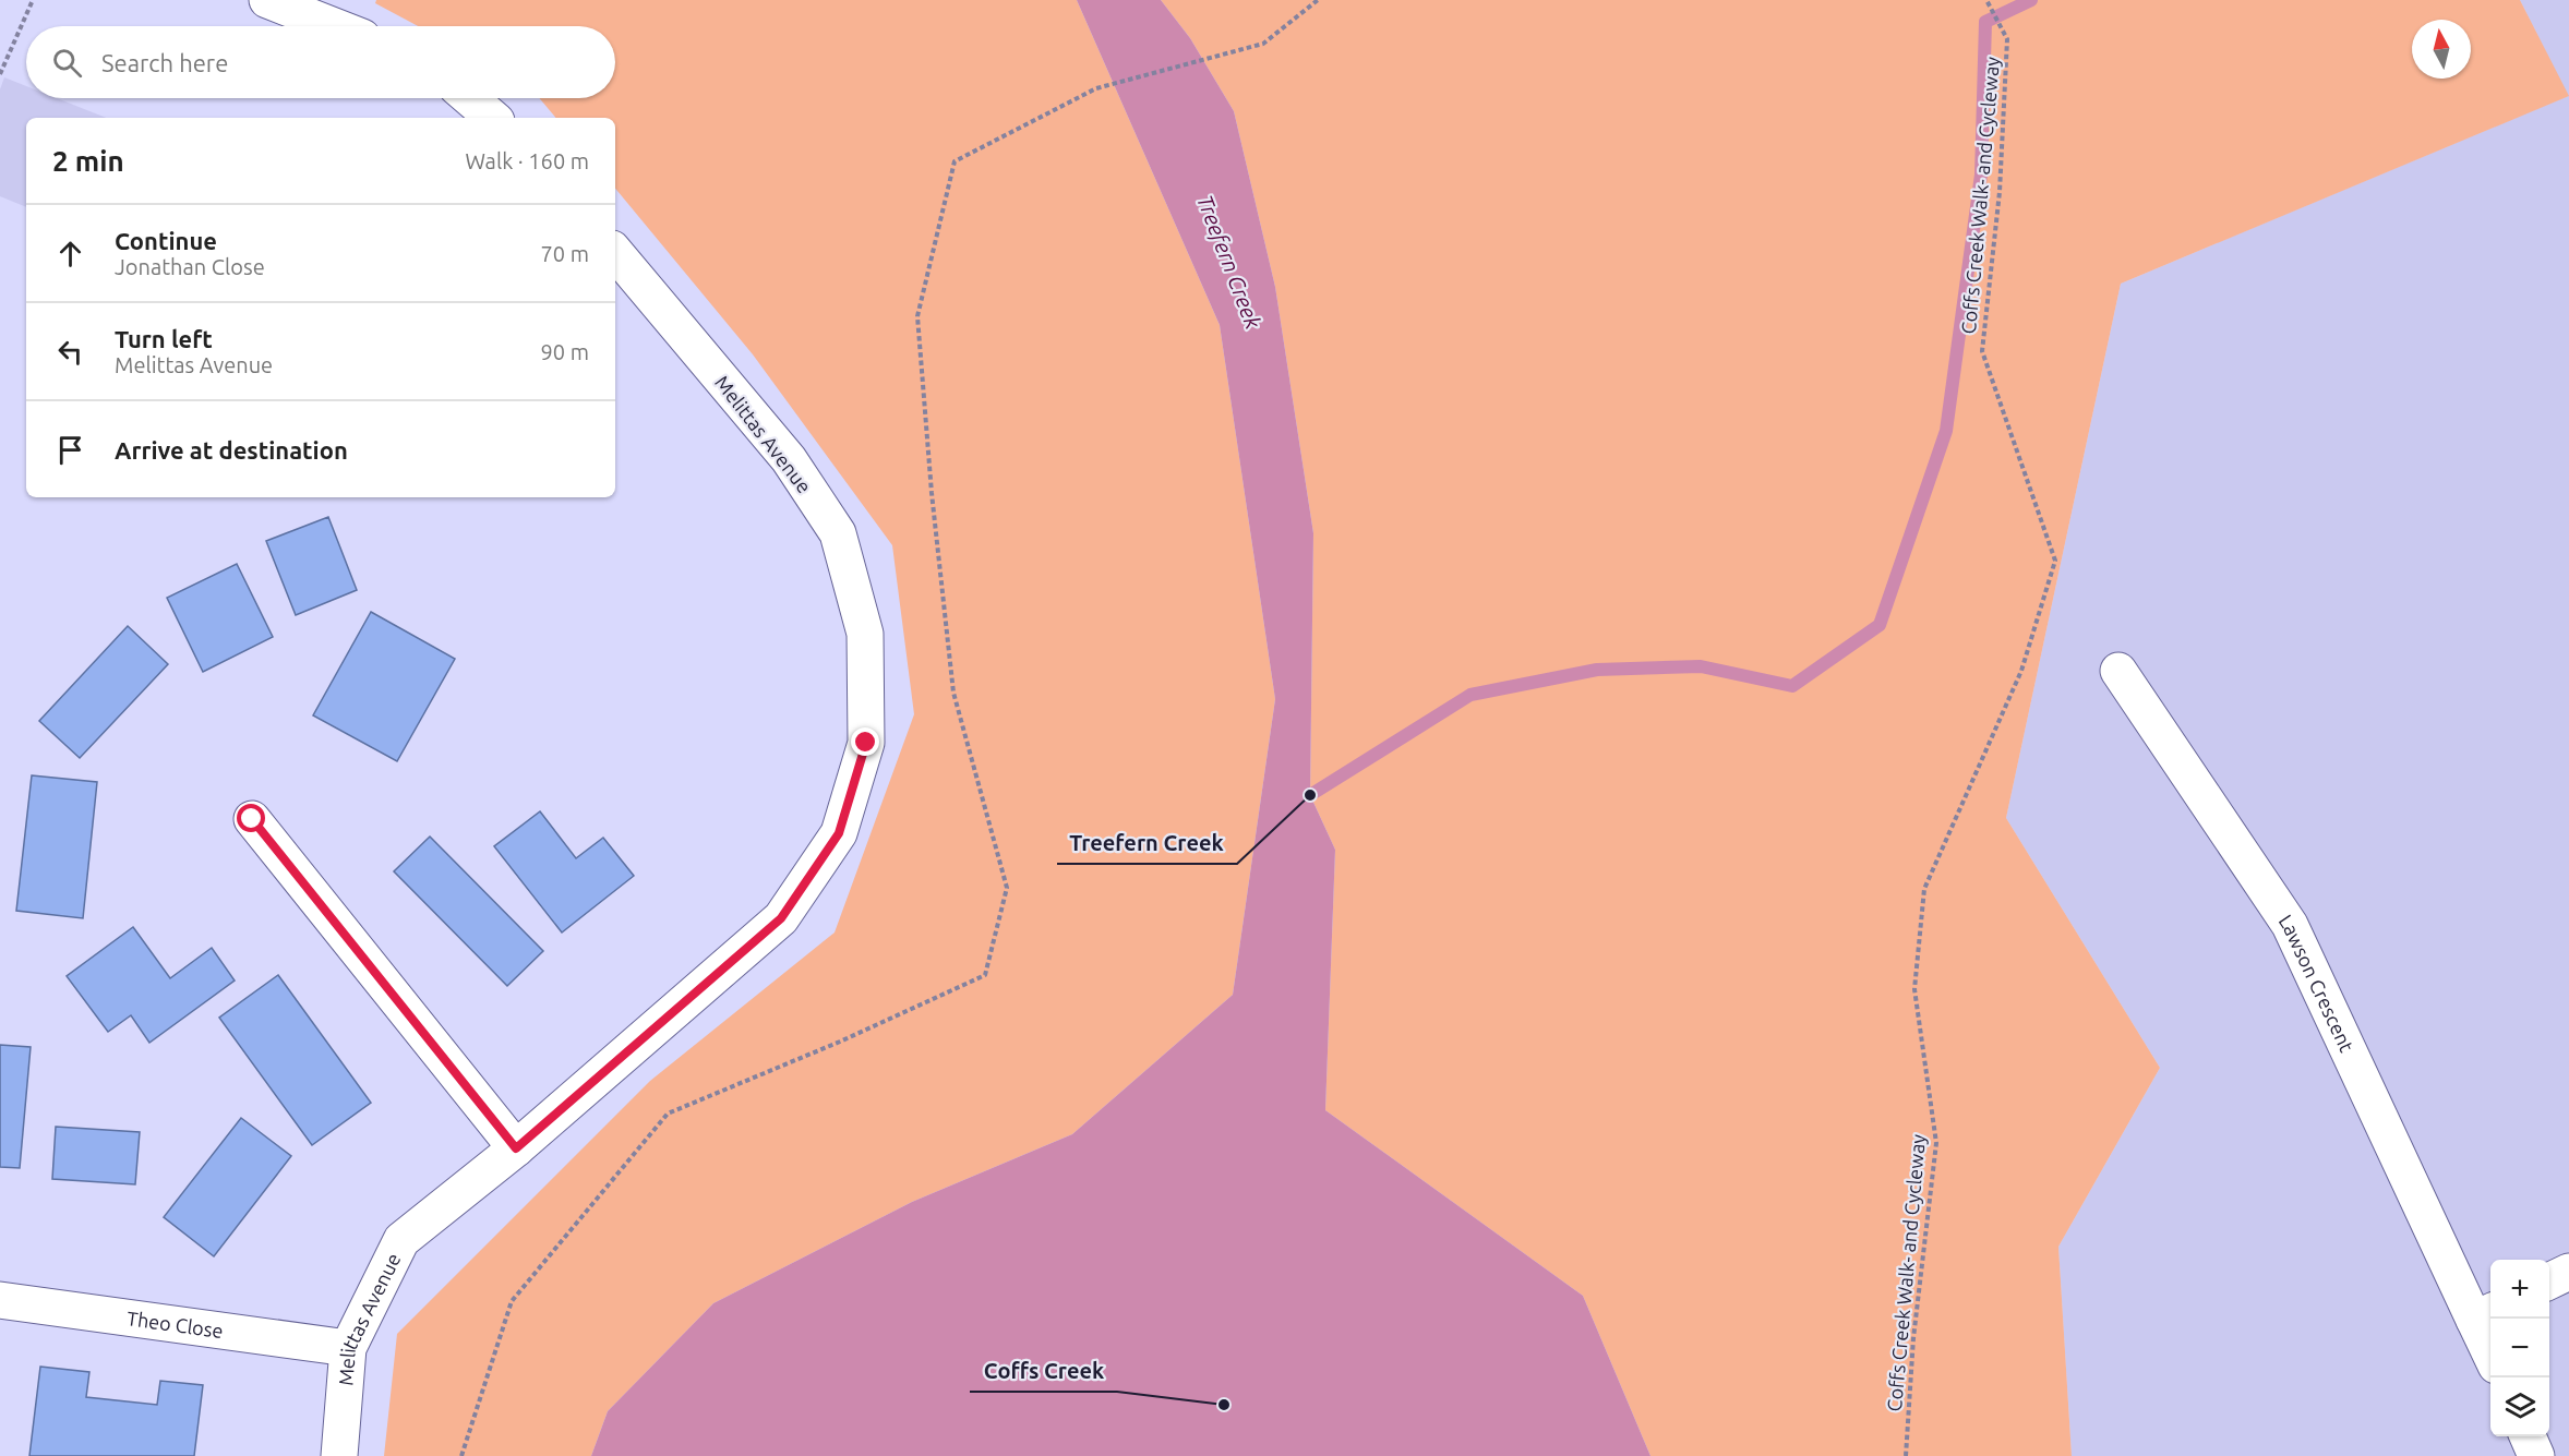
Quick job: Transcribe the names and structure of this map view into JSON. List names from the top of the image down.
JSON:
{
  "streets": {
    "street": ["Melittas Avenue", "Lawson Crescent", "Theo Close"],
    "path": ["Coffs Creek Walk- and Cycleway"]
  },
  "crossings": [
    ["Melittas Avenue", "Theo Close"]
  ],
  "water": ["Treefern Creek"],
  "places": ["Treefern Creek", "Coffs Creek"],
  "north": "top",
  "page": {
    "search": "Search here",
    "heading": ["2 min", "Walk · 160 m"],
    "list": [
      ["Continue", "Jonathan Close", "70 m"],
      ["Turn left", "Melittas Avenue", "90 m"],
      "Arrive at destination"
    ],
    "map_buttons": ["+", "−"]
  }
}
